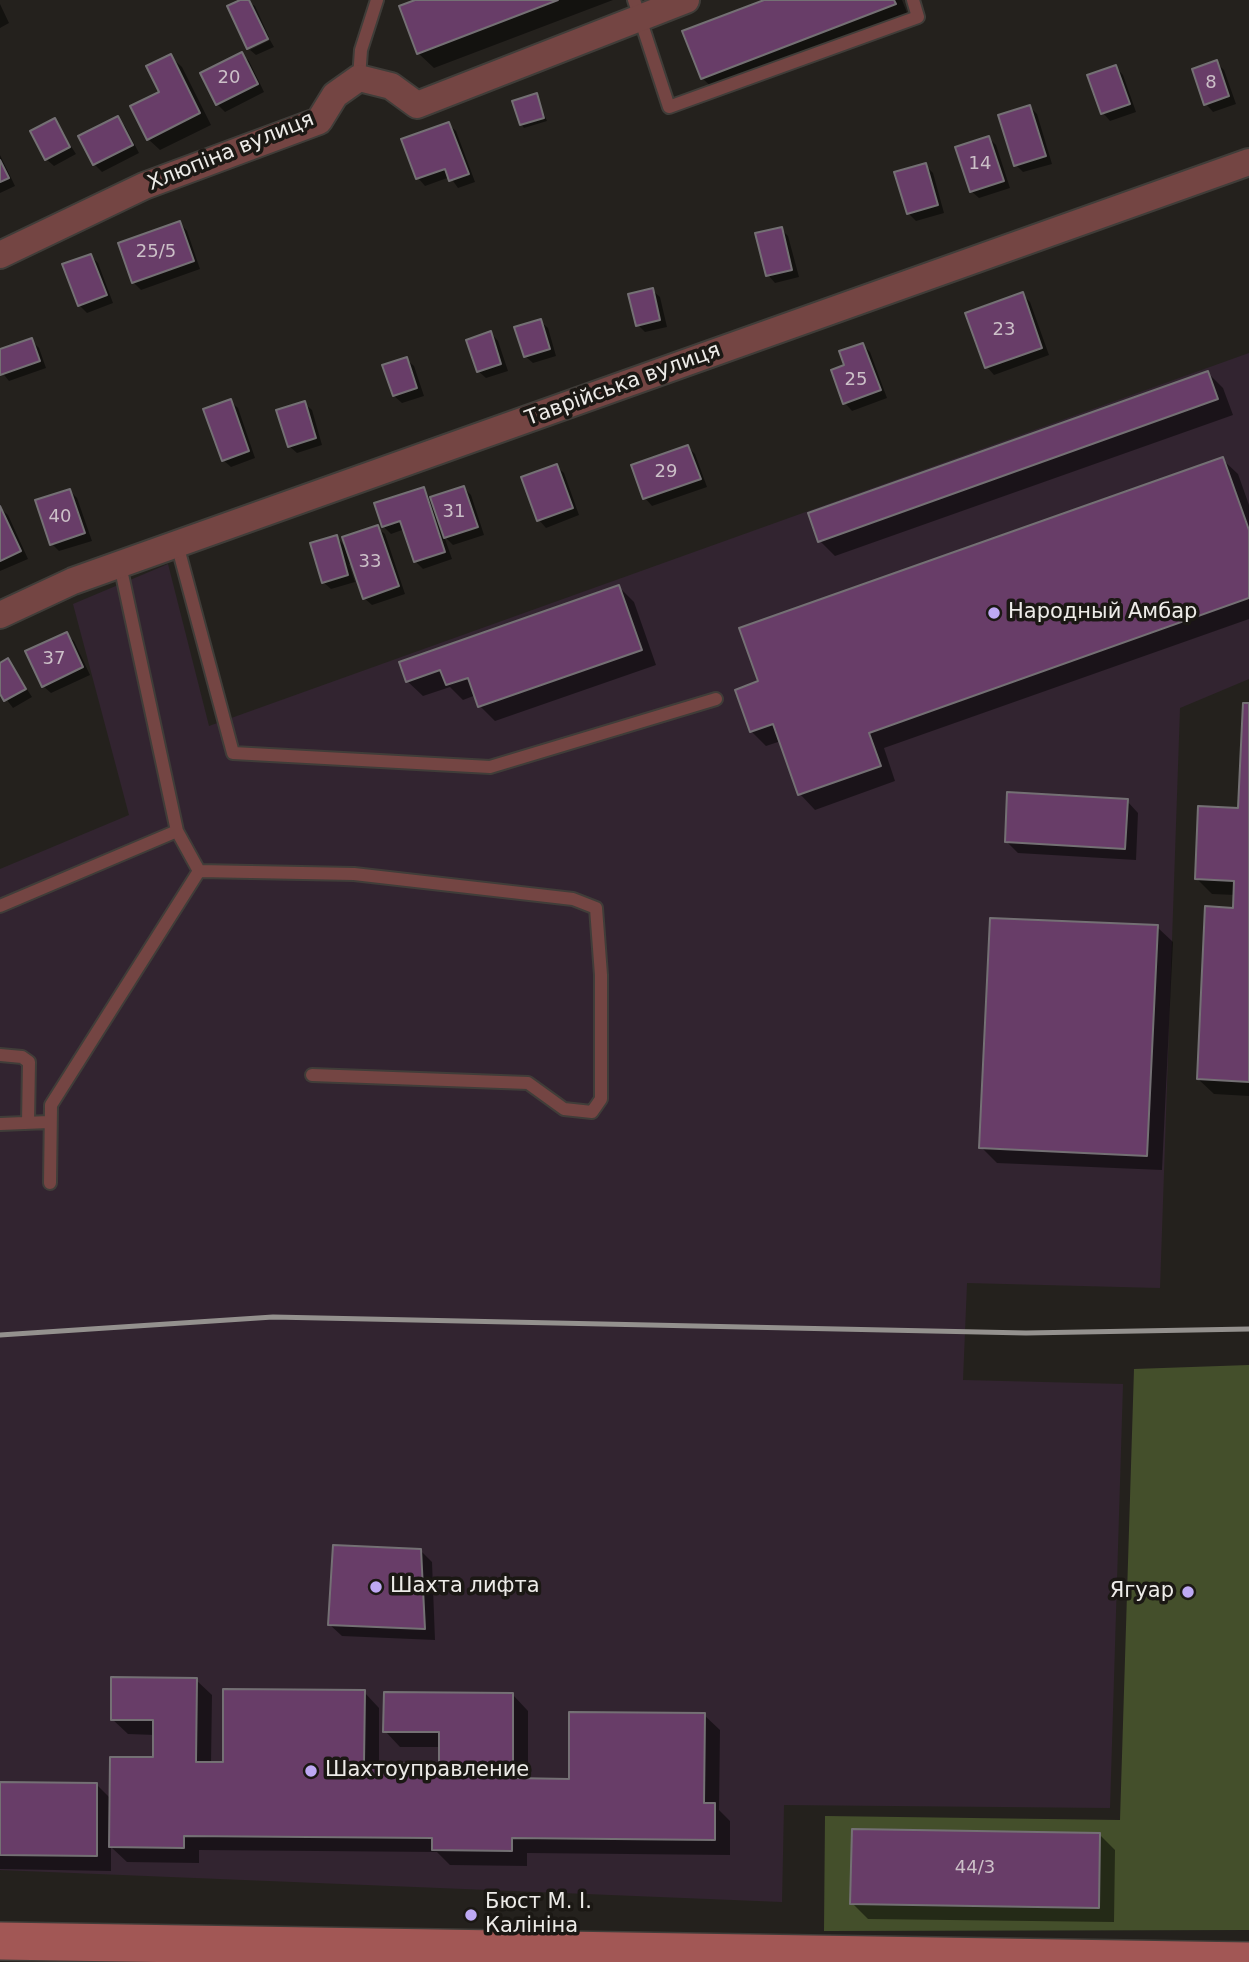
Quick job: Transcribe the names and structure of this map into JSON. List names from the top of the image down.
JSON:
{
  "streets": {
    "street": ["Хлюпіна вулиця", "Таврійська вулиця"]
  },
  "places": [
    "Народный Амбар",
    "Шахта лифта",
    "Ягуар",
    "Шахтоуправление",
    "Бюст М. І. Калініна"
  ],
  "house_numbers": [
    "20",
    "8",
    "14",
    "25/5",
    "23",
    "25",
    "29",
    "31",
    "40",
    "33",
    "37",
    "44/3"
  ]
}
